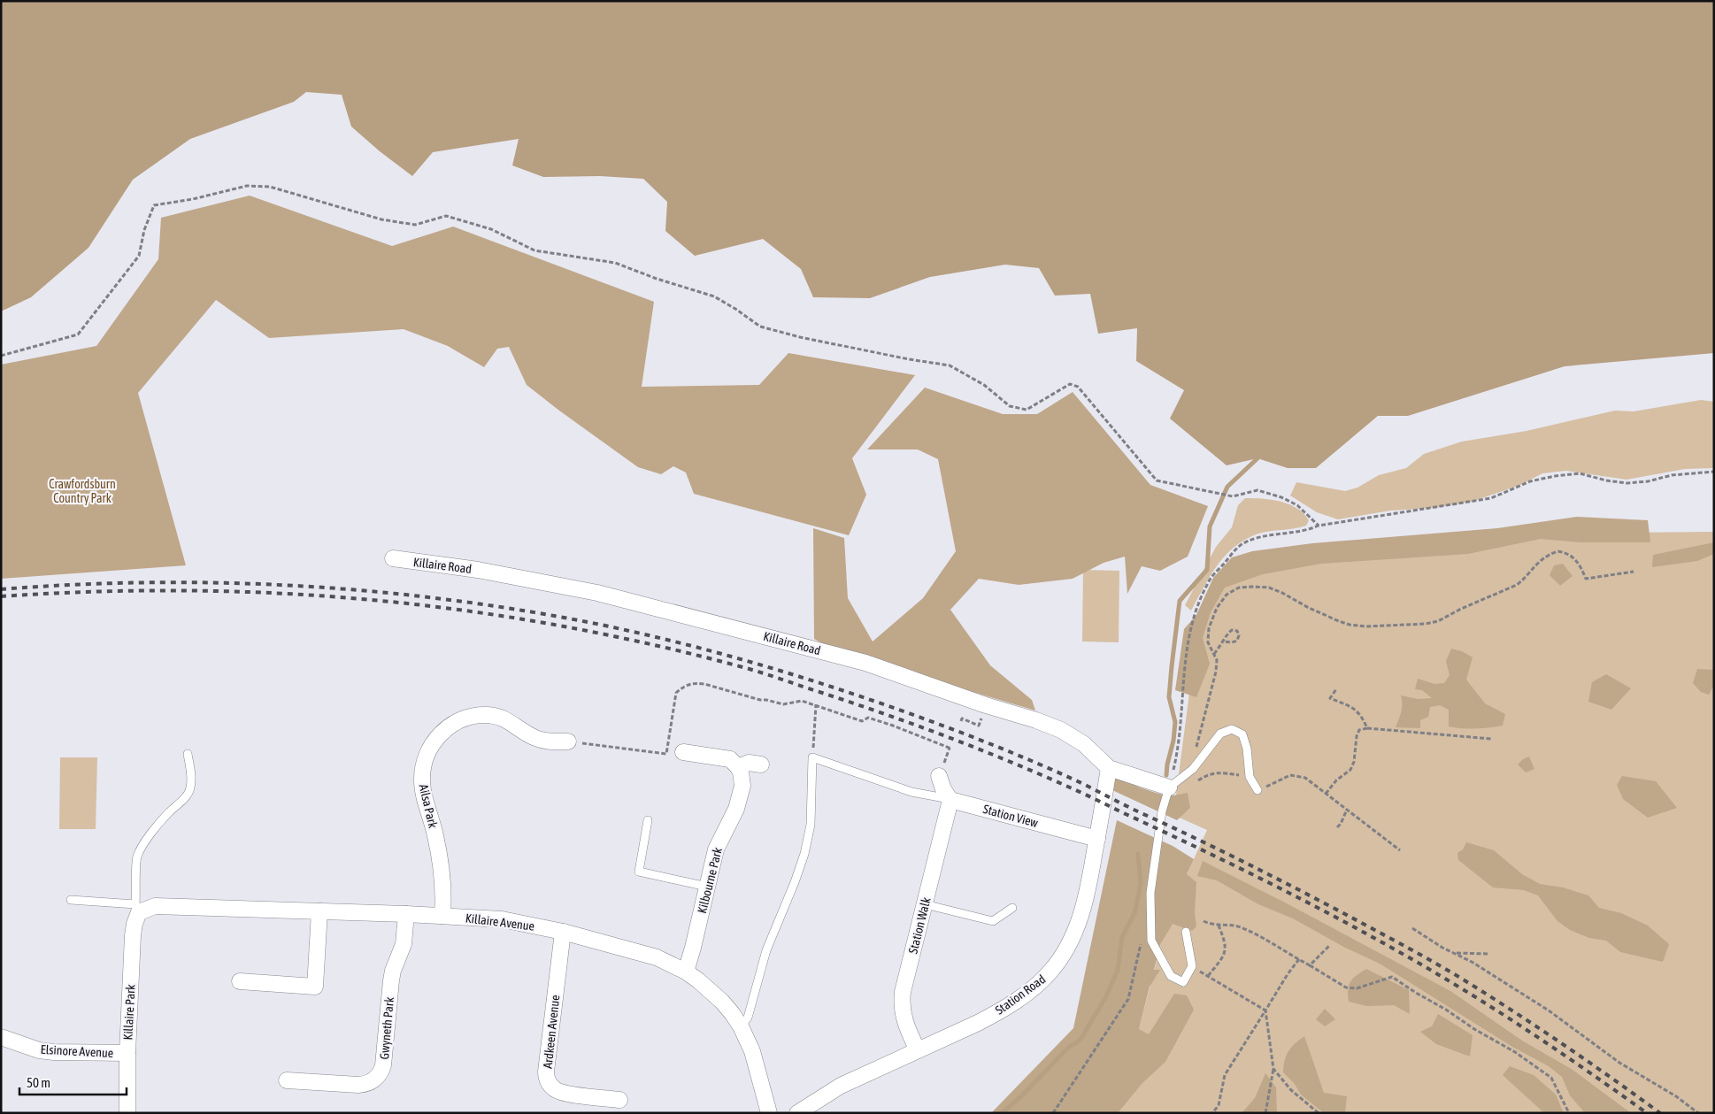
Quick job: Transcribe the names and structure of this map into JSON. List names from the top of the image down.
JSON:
{
  "streets": {
    "street": [
      "Killaire Road",
      "Ailsa Park",
      "Station View",
      "Kilbourne Park",
      "Killaire Avenue",
      "Station Walk",
      "Station Road",
      "Killaire Park",
      "Gwyneth Park",
      "Ardkeen Avenue",
      "Elsinore Avenue"
    ]
  },
  "crossings": [
    ["Killaire Road", "Station Road"],
    ["Ailsa Park", "Killaire Avenue"],
    ["Station View", "Station Walk"],
    ["Station View", "Station Road"],
    ["Kilbourne Park", "Killaire Avenue"],
    ["Killaire Avenue", "Killaire Park"],
    ["Killaire Avenue", "Gwyneth Park"],
    ["Killaire Avenue", "Ardkeen Avenue"],
    ["Station Walk", "Station Road"],
    ["Killaire Park", "Elsinore Avenue"]
  ],
  "parks": ["Crawfordsburn Country Park"],
  "scale_bar": "50 m"
}
